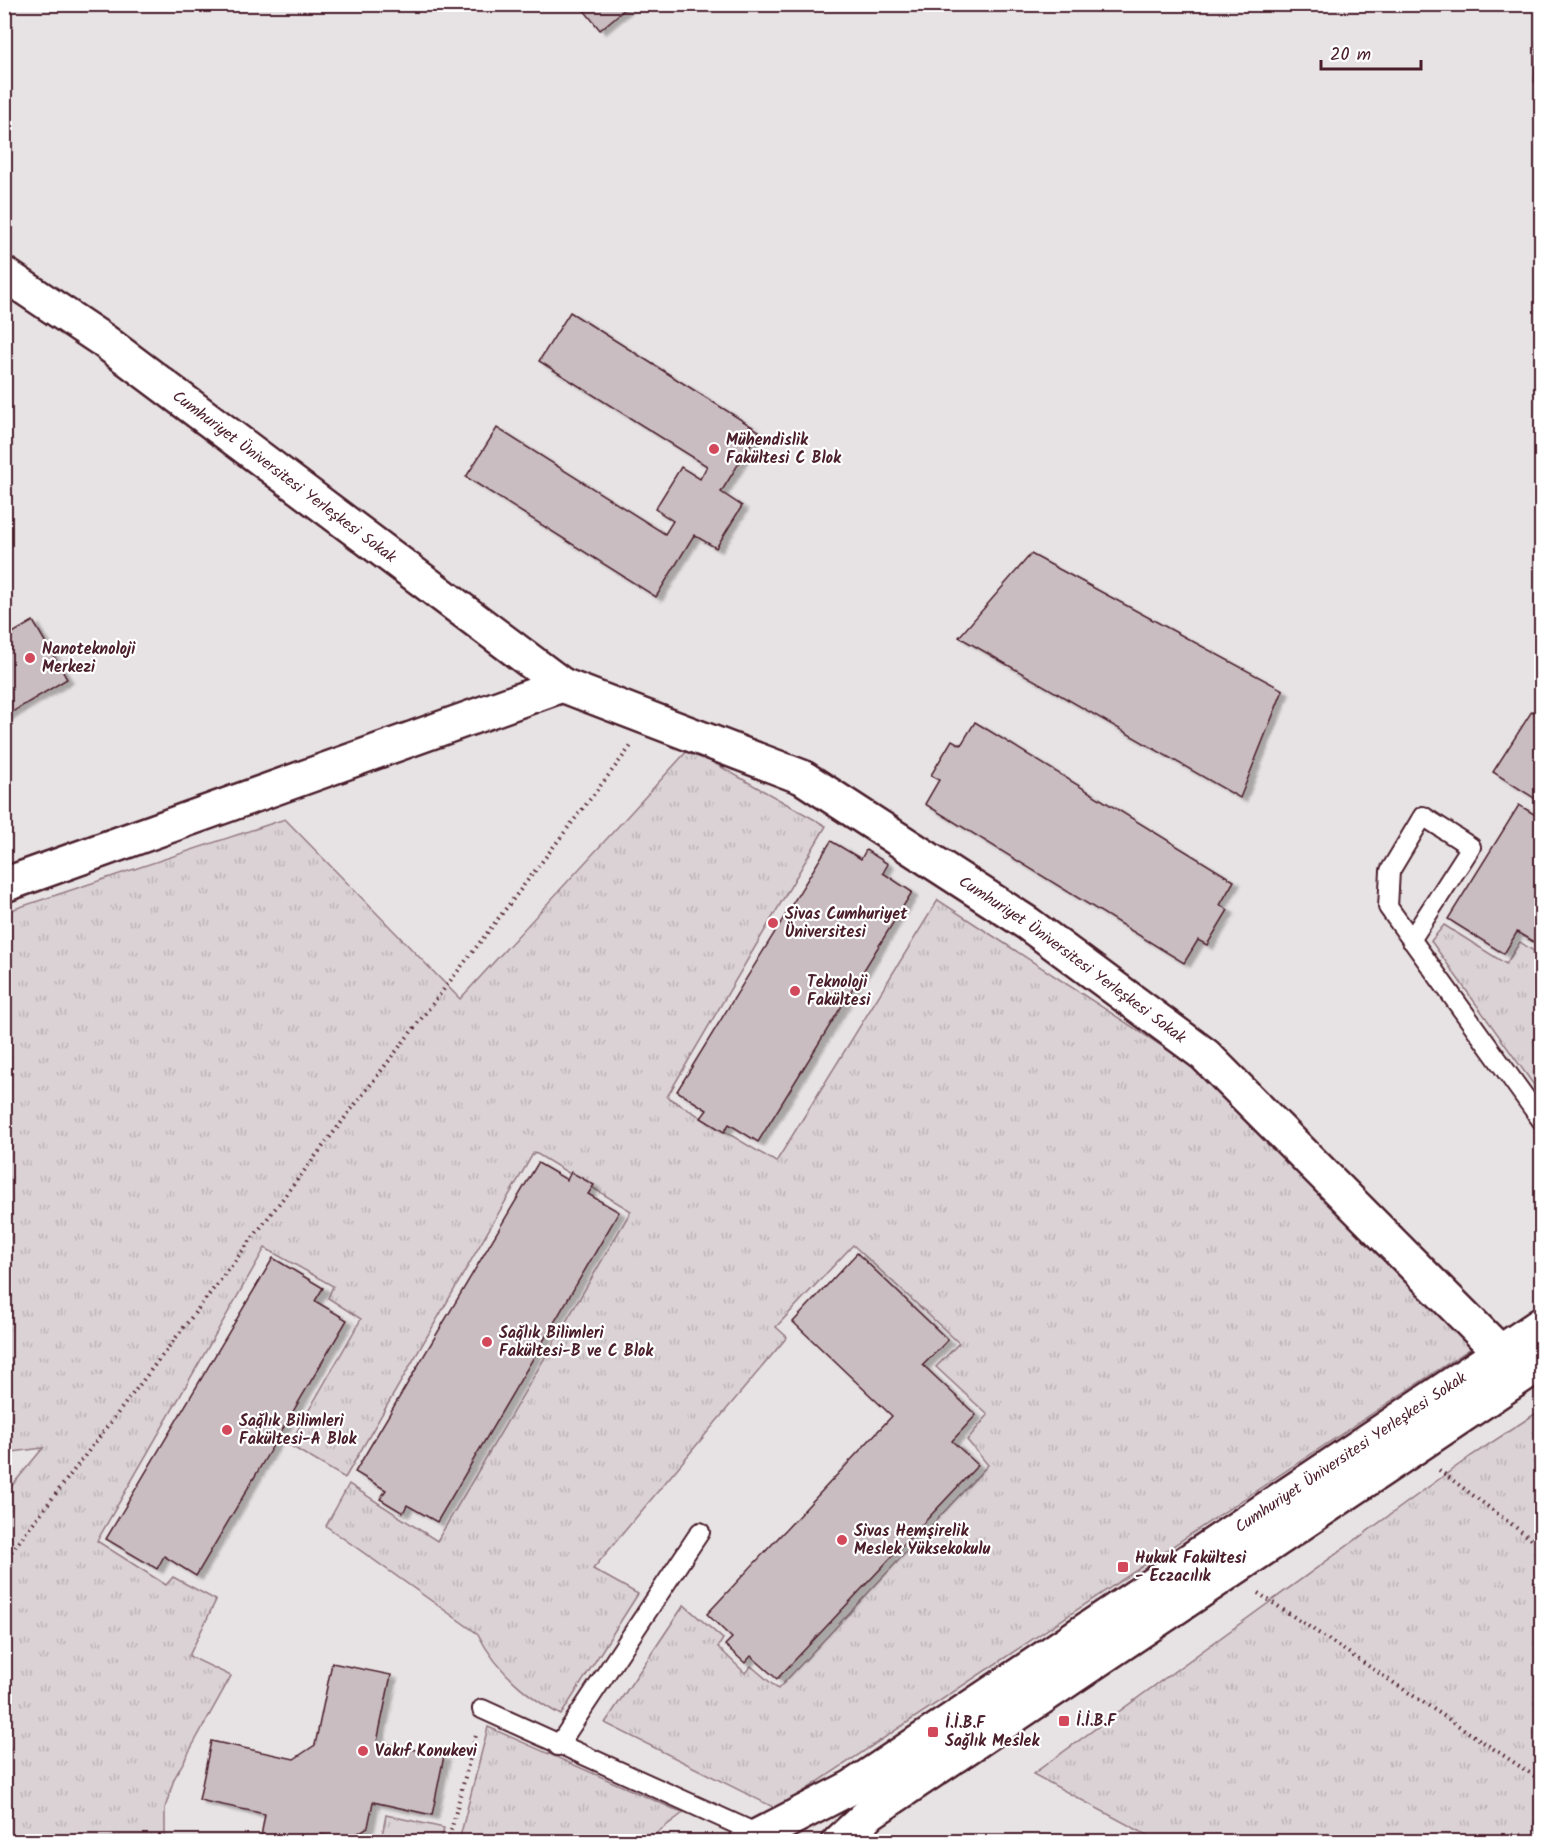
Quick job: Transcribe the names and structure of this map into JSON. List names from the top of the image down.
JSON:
{
  "streets": {
    "street": ["Cumhuriyet Üniversitesi Yerleşkesi Sokak"]
  },
  "places": {
    "other": [
      "Mühendislik Fakültesi C Blok",
      "Nanoteknoloji Merkezi",
      "Sivas Cumhuriyet Üniversitesi",
      "Teknoloji Fakültesi",
      "Sağlık Bilimleri Fakültesi-B ve C Blok",
      "Sağlık Bilimleri Fakültesi-A Blok",
      "Sivas Hemşirelik Meslek Yüksekokulu",
      "Vakıf Konukevi"
    ],
    "transit": ["Hukuk Fakültesi - Eczacılık", "İ.İ.B.F", "İ.İ.B.F Sağlık Meslek"]
  },
  "scale_bar": "20 m"
}
